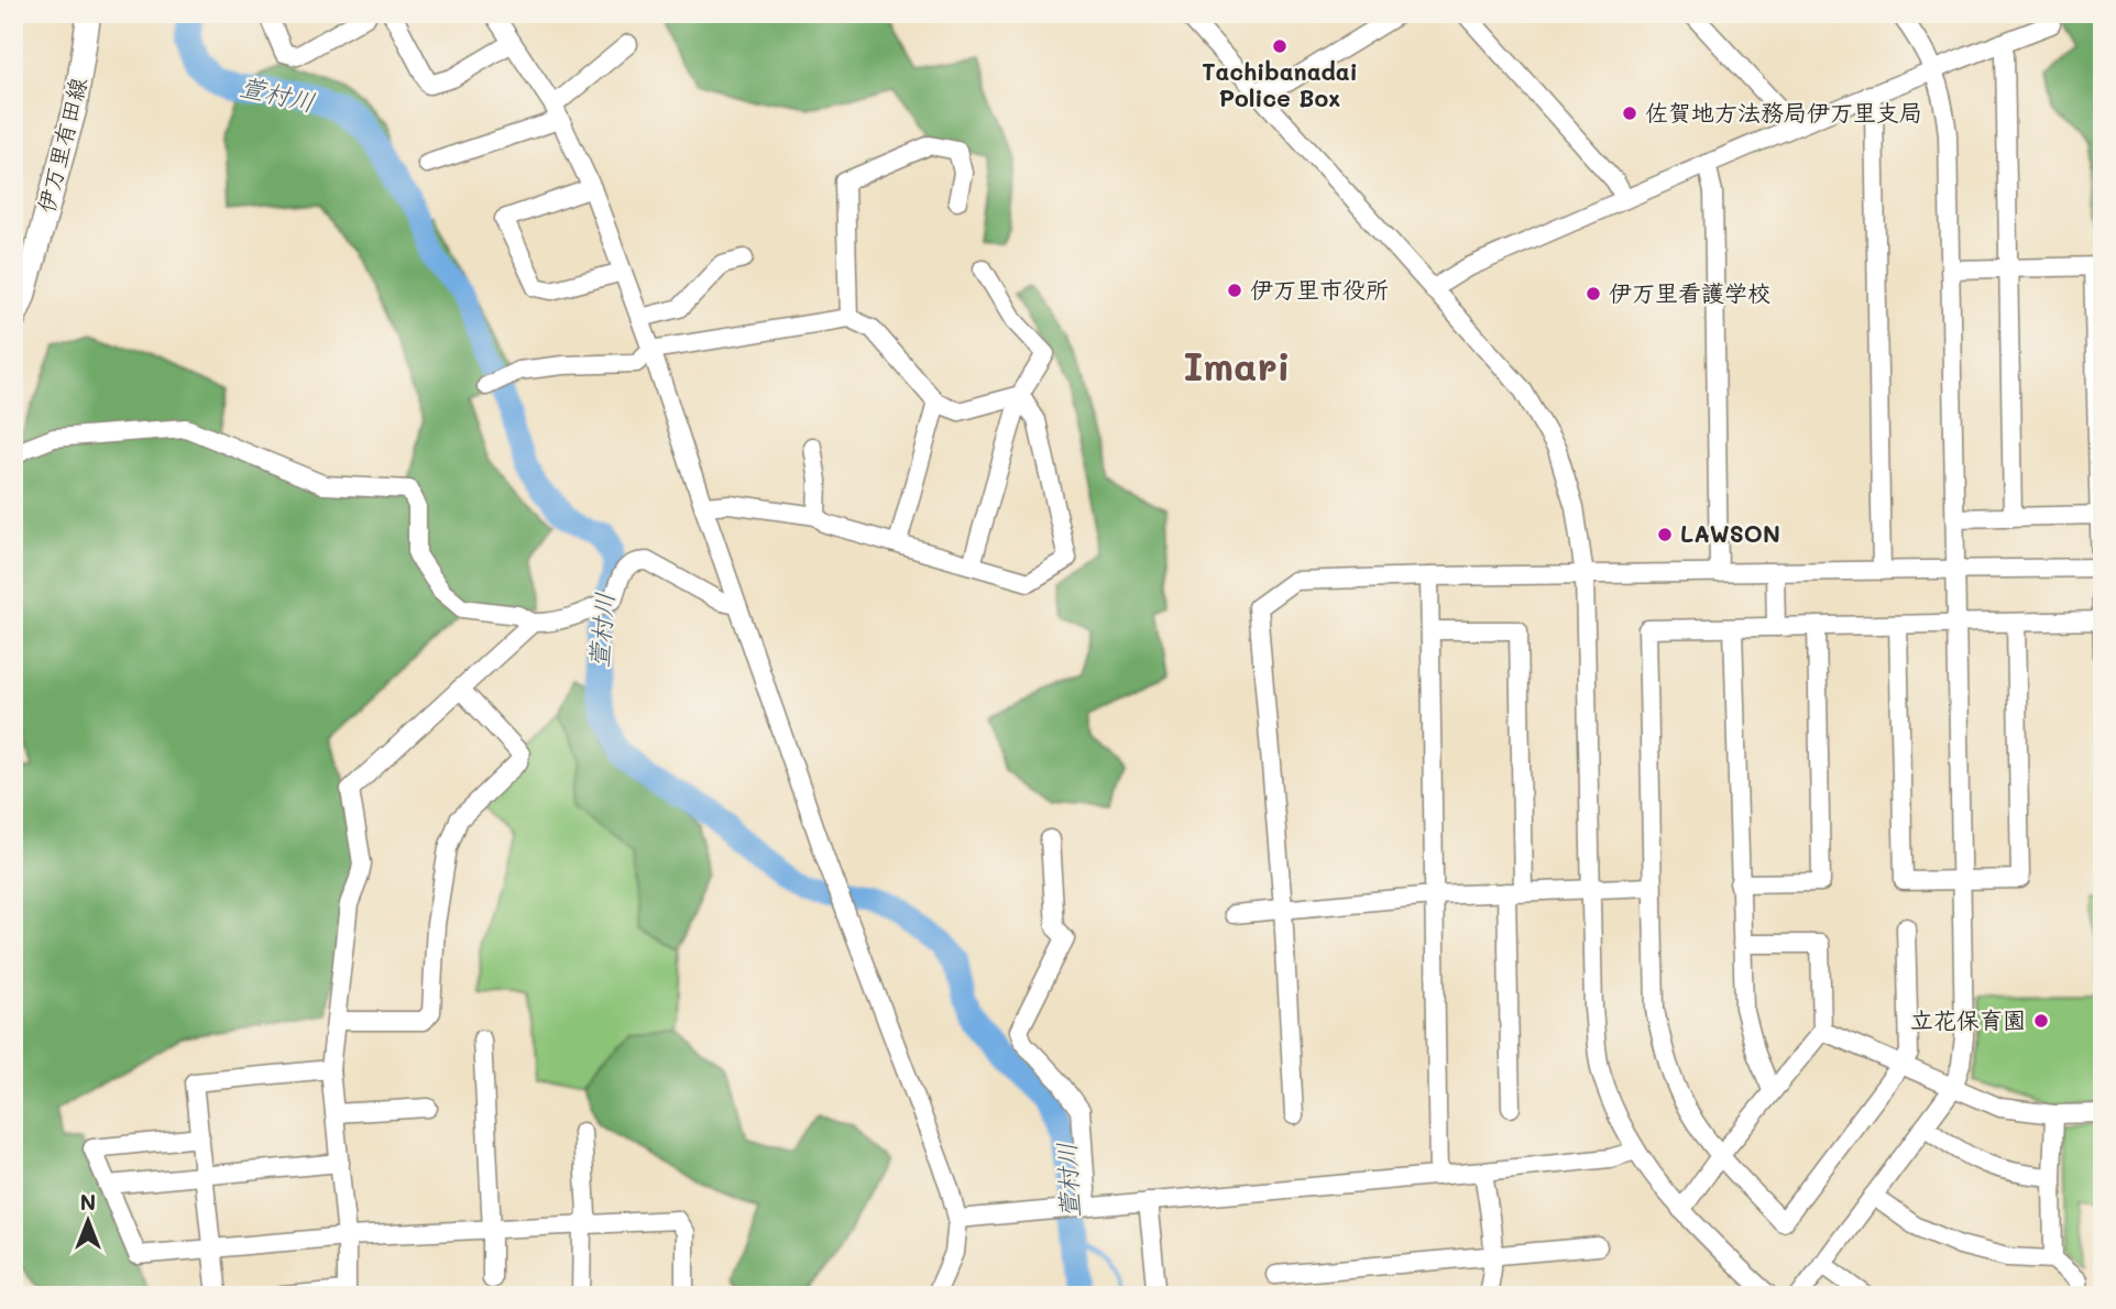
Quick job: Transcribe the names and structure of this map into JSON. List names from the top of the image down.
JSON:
{
  "streets": {
    "main road": ["伊万里有田線"]
  },
  "districts": ["Imari"],
  "water": ["萱村川"],
  "places": [
    "Tachibanadai Police Box",
    "佐賀地方法務局伊万里支局",
    "伊万里市役所",
    "伊万里看護学校",
    "LAWSON",
    "立花保育園"
  ],
  "north": "top"
}
